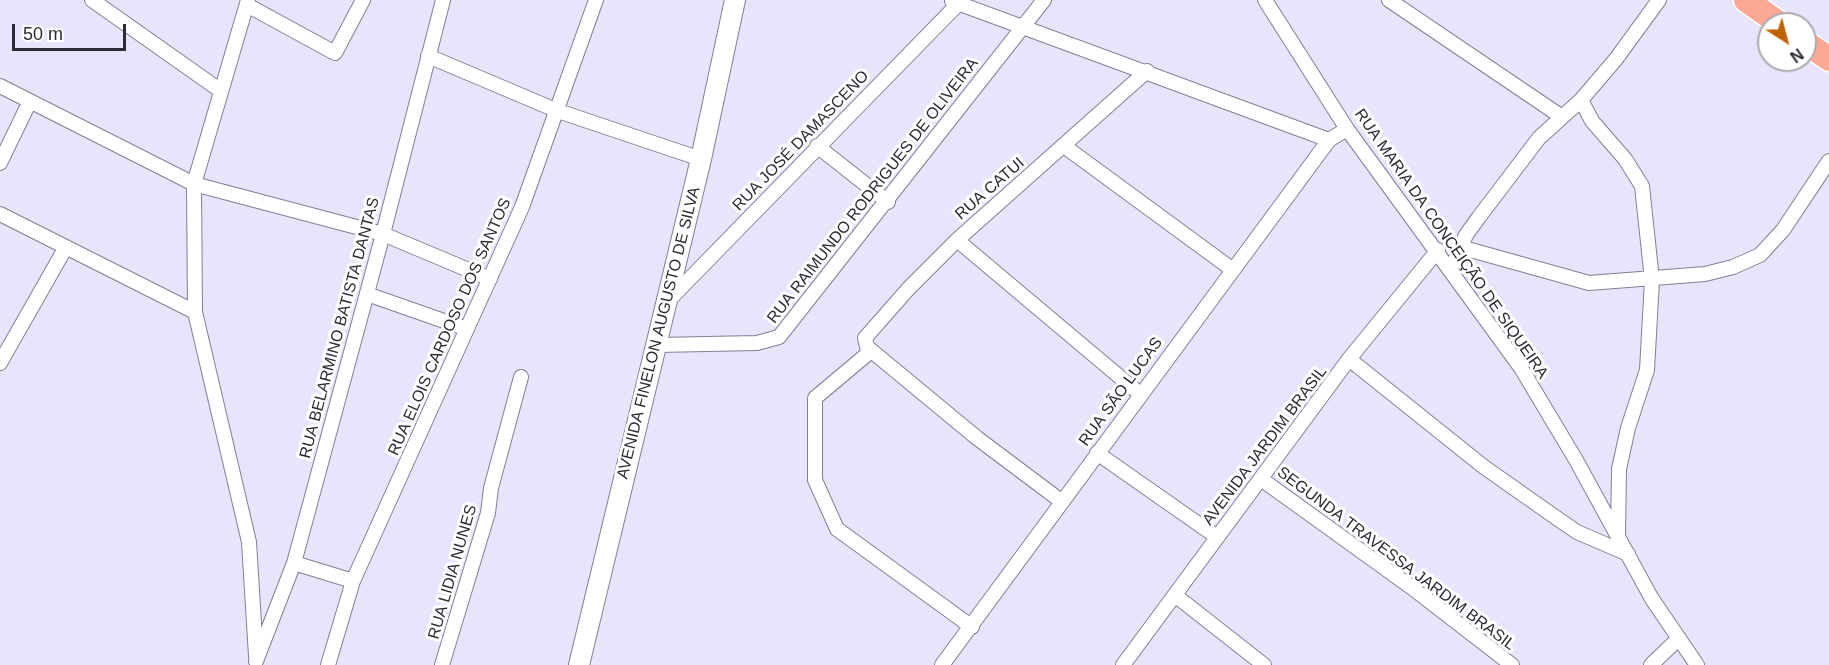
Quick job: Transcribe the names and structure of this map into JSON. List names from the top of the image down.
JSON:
{
  "streets": {
    "street": [
      "RUA JOSÉ DAMASCENO",
      "RUA CATUI",
      "RUA RAIMUNDO RODRIGUES DE OLIVEIRA",
      "RUA MARIA DA CONCEIÇÃO DE SIQUEIRA",
      "RUA ELOIS CARDOSO DOS SANTOS",
      "RUA BELARMINO BATISTA DANTAS",
      "AVENIDA FINELON AUGUSTO DE SILVA",
      "RUA SÃO LUCAS",
      "AVENIDA JARDIM BRASIL",
      "SEGUNDA TRAVESSA JARDIM BRASIL",
      "RUA LIDIA NUNES"
    ]
  },
  "crossings": [
    ["RUA JOSÉ DAMASCENO", "AVENIDA FINELON AUGUSTO DE SILVA"],
    ["RUA CATUI", "RUA SÃO LUCAS"],
    ["RUA RAIMUNDO RODRIGUES DE OLIVEIRA", "AVENIDA FINELON AUGUSTO DE SILVA"],
    ["RUA MARIA DA CONCEIÇÃO DE SIQUEIRA", "AVENIDA JARDIM BRASIL"],
    ["AVENIDA JARDIM BRASIL", "SEGUNDA TRAVESSA JARDIM BRASIL"]
  ],
  "scale_bar": "50 m",
  "north": "bottom right"
}
